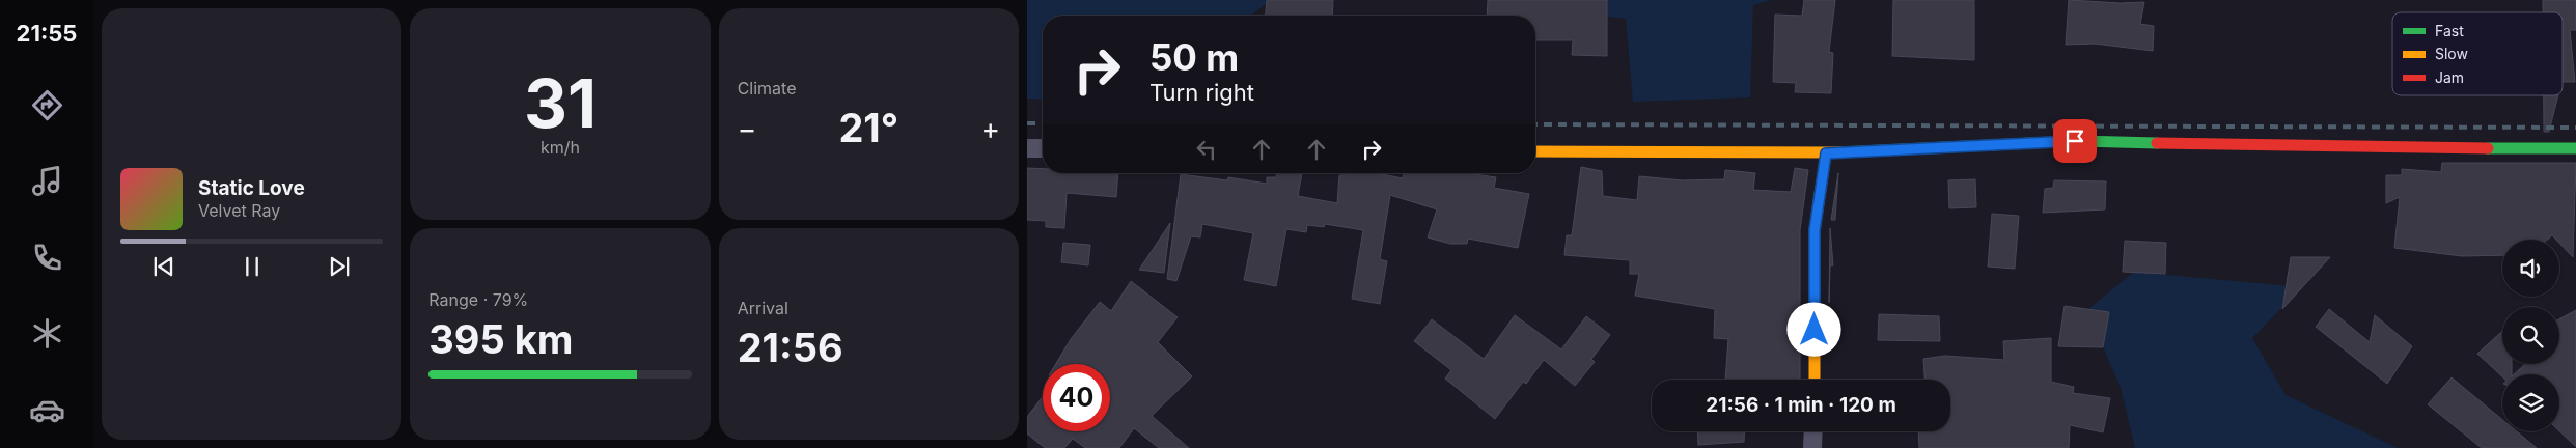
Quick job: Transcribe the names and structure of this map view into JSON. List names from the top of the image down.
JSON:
{
  "legend": ["Fast", "Slow", "Jam"],
  "page": {
    "tabs": "21:55",
    "tile": [
      ["31", "km/h"],
      "Climate",
      ["Range · 79%", "395 km"],
      ["Arrival", "21:56"]
    ],
    "turn": ["50 m", "Turn right"],
    "heat": ["−", "21°", "+"],
    "song": ["Static Love", "Velvet Ray"],
    "limit": "40",
    "trip": "21:56 · 1 min · 120 m"
  }
}
